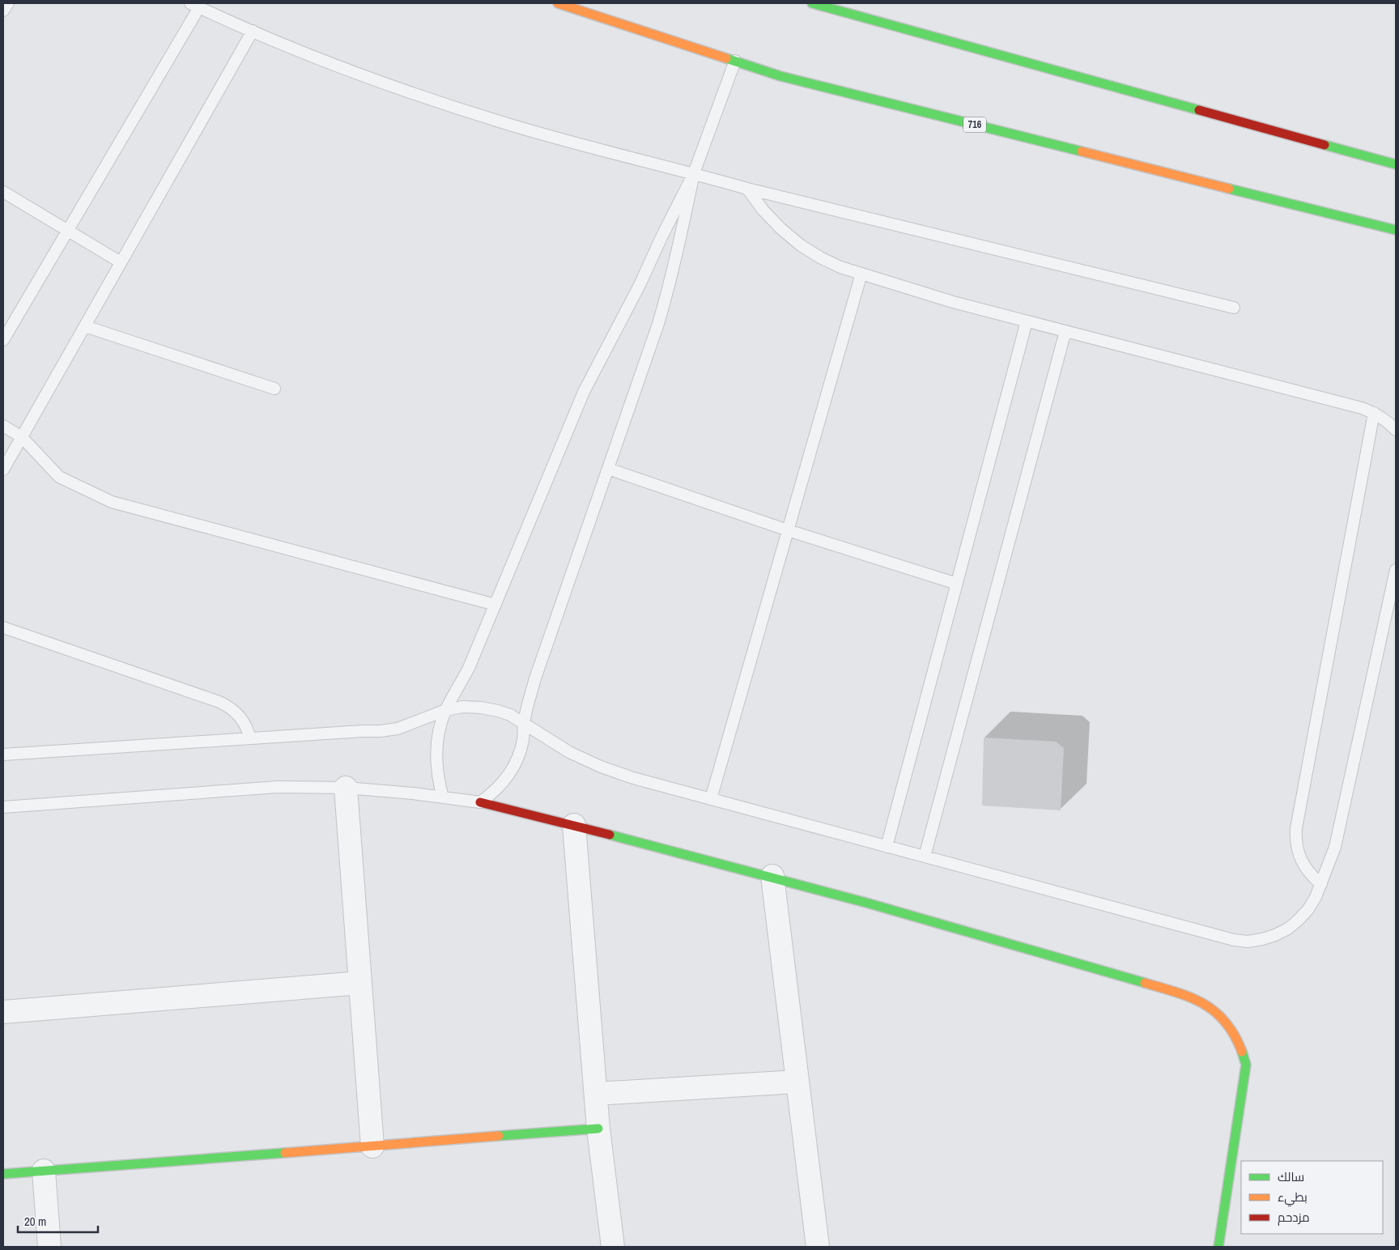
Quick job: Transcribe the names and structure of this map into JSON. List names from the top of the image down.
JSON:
{
  "streets": {
    "street": ["716"]
  },
  "legend": ["سالك", "بطيء", "مزدحم"],
  "scale_bar": "20 m"
}
